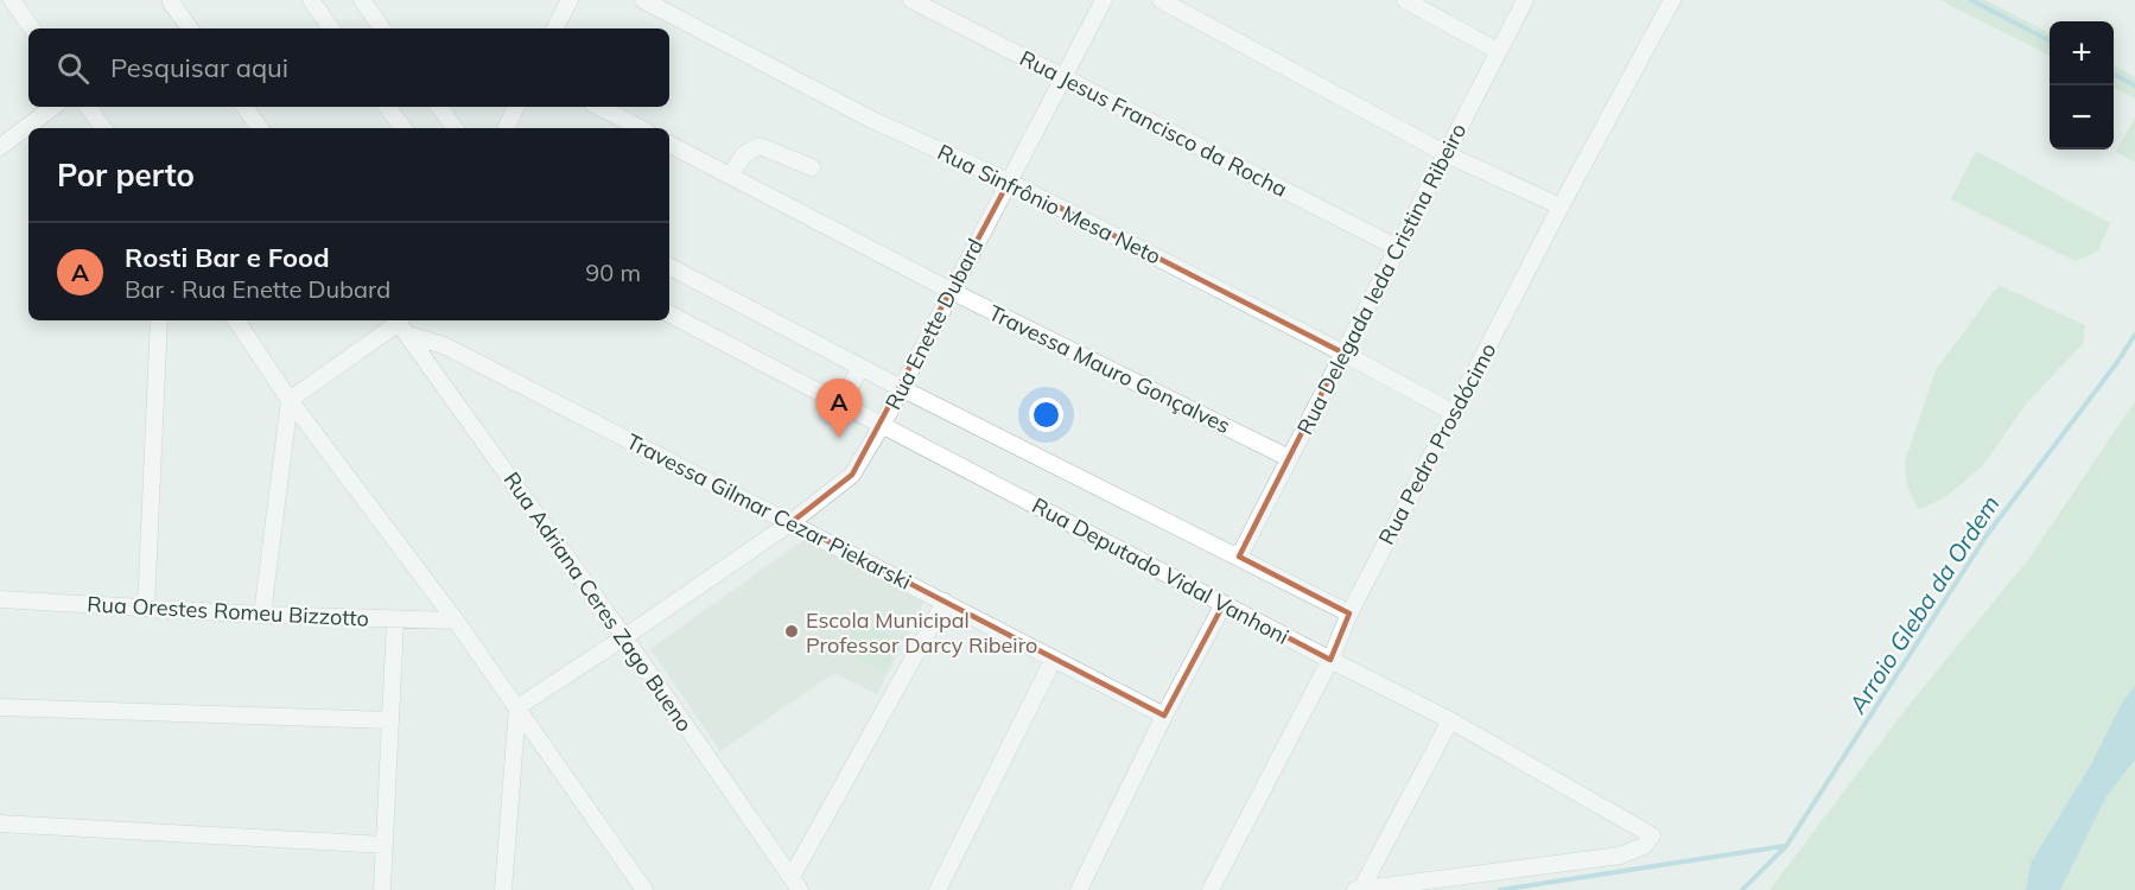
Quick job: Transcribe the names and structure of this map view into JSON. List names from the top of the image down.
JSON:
{
  "streets": {
    "street": [
      "Rua Jesus Francisco da Rocha",
      "Rua Sinfrônio Mesa Neto",
      "Rua Delegada Ieda Cristina Ribeiro",
      "Rua Enette Dubard",
      "Travessa Mauro Gonçalves",
      "Rua Pedro Prosdócimo",
      "Travessa Gilmar Cezar Piekarski",
      "Rua Deputado Vidal Vanhoni",
      "Rua Adriana Ceres Zago Bueno",
      "Rua Orestes Romeu Bizzotto"
    ]
  },
  "crossings": [
    ["Rua Jesus Francisco da Rocha", "Rua Delegada Ieda Cristina Ribeiro"],
    ["Rua Jesus Francisco da Rocha", "Rua Enette Dubard"],
    ["Rua Sinfrônio Mesa Neto", "Rua Delegada Ieda Cristina Ribeiro"],
    ["Rua Sinfrônio Mesa Neto", "Rua Enette Dubard"],
    ["Rua Sinfrônio Mesa Neto", "Rua Pedro Prosdócimo"],
    ["Rua Delegada Ieda Cristina Ribeiro", "Travessa Mauro Gonçalves"],
    ["Rua Delegada Ieda Cristina Ribeiro", "Rua Deputado Vidal Vanhoni"],
    ["Rua Enette Dubard", "Travessa Mauro Gonçalves"],
    ["Rua Enette Dubard", "Travessa Gilmar Cezar Piekarski"],
    ["Rua Enette Dubard", "Rua Deputado Vidal Vanhoni"],
    ["Rua Enette Dubard", "Rua Adriana Ceres Zago Bueno"],
    ["Rua Pedro Prosdócimo", "Rua Deputado Vidal Vanhoni"],
    ["Travessa Gilmar Cezar Piekarski", "Rua Adriana Ceres Zago Bueno"]
  ],
  "water": ["Arroio Gleba da Ordem"],
  "places": ["Escola Municipal Professor Darcy Ribeiro"],
  "page": {
    "map_buttons": ["+", "−"],
    "search": "Pesquisar aqui",
    "heading": "Por perto",
    "list": [
      {
        "mark": "A",
        "name": "Rosti Bar e Food",
        "note": "Bar · Rua Enette Dubard",
        "value": "90 m"
      }
    ],
    "pins": "A"
  }
}
